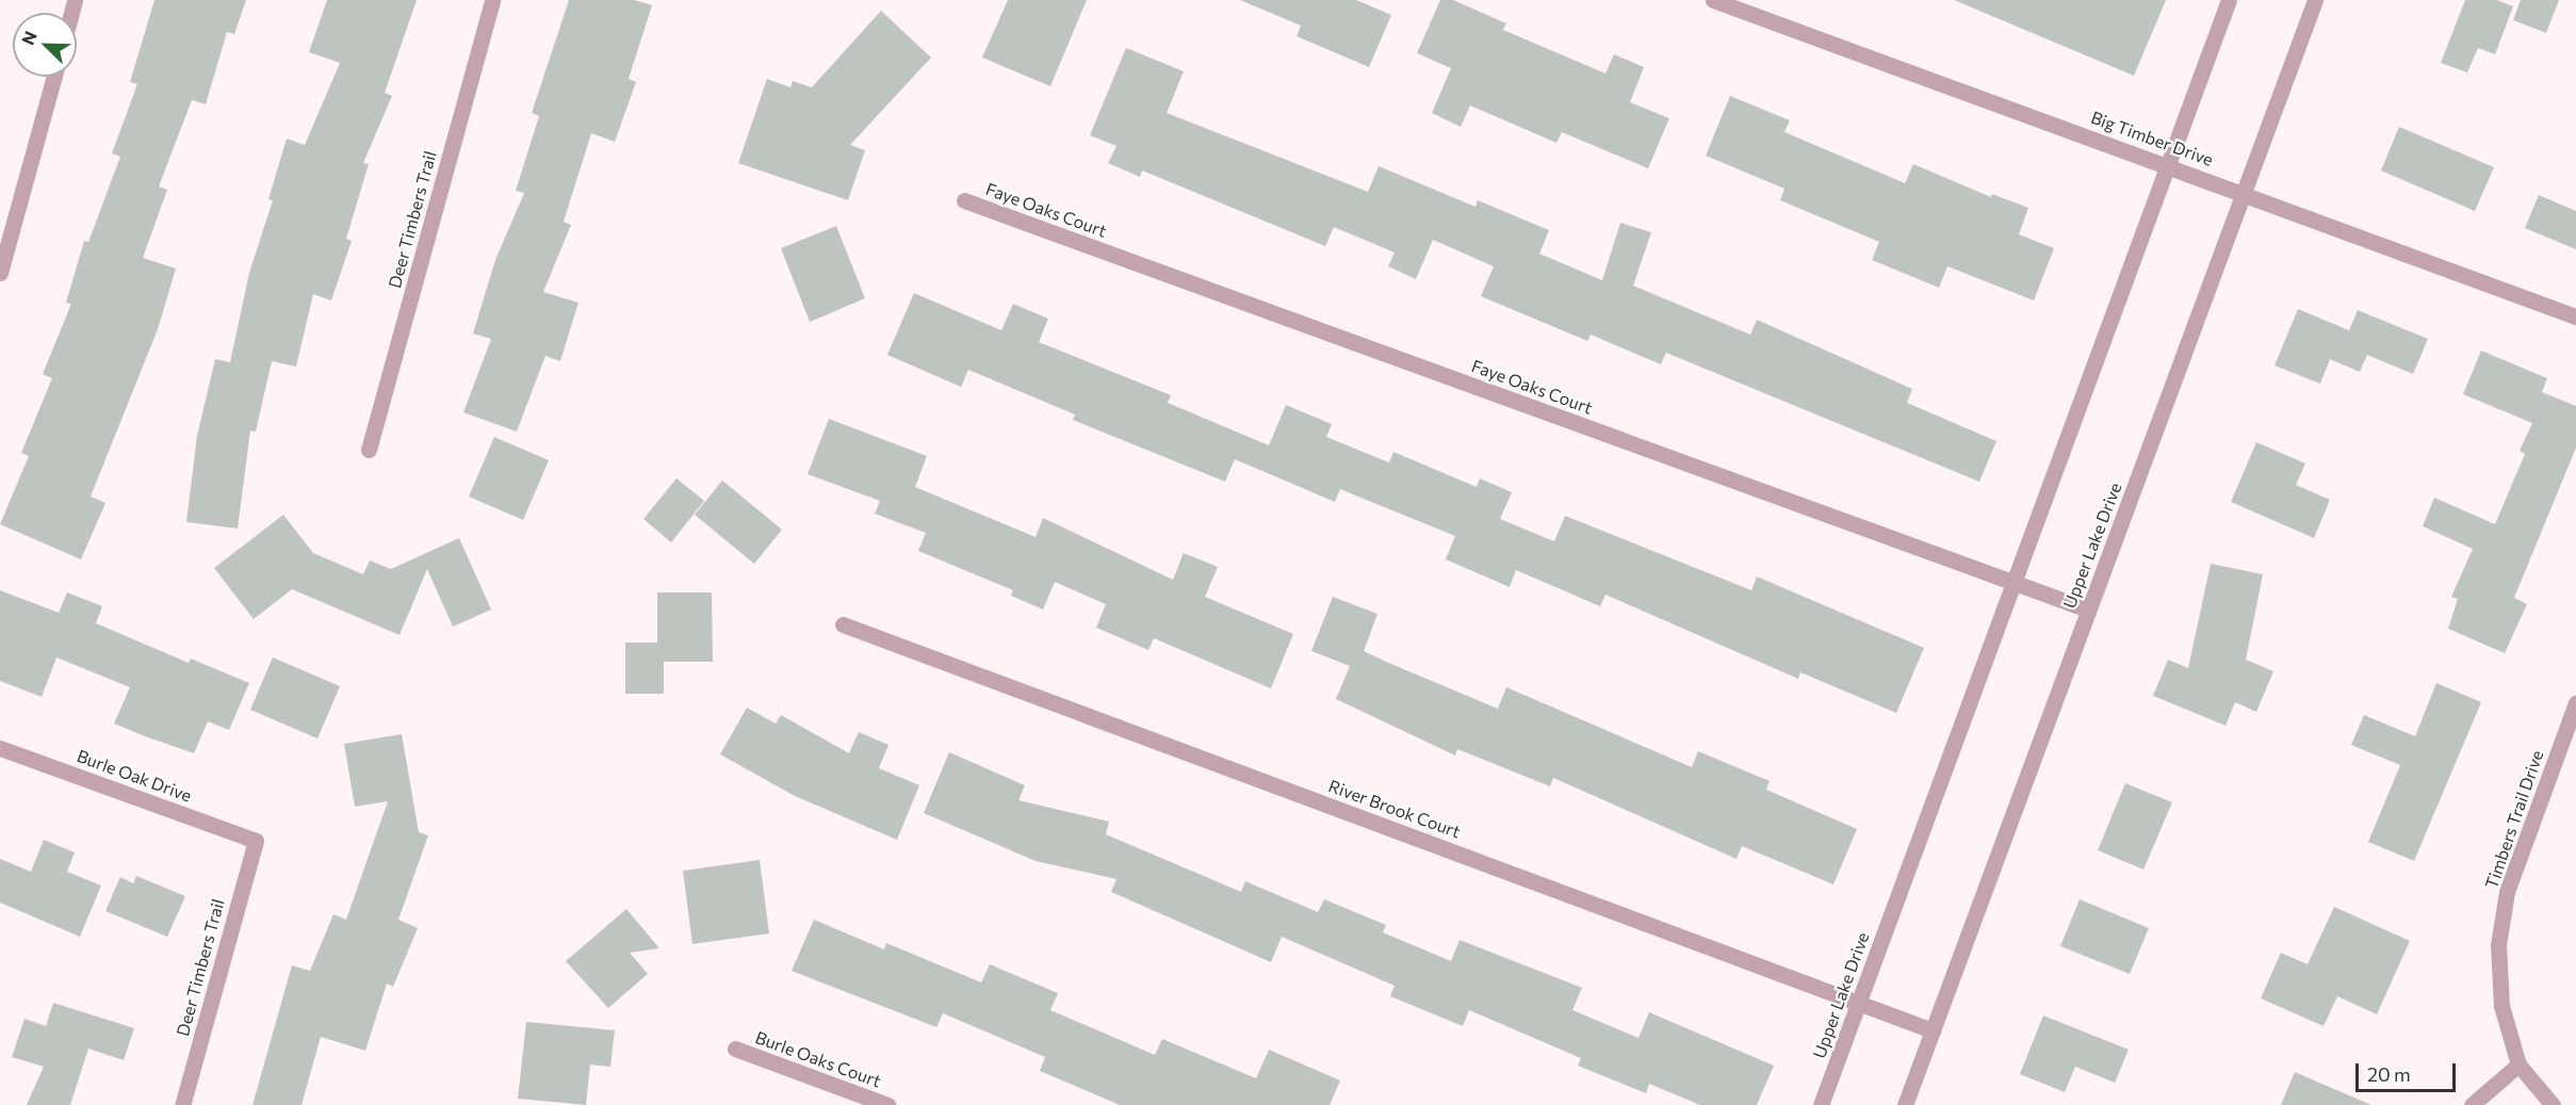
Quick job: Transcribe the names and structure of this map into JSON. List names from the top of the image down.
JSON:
{
  "streets": {
    "street": [
      "Big Timber Drive",
      "Faye Oaks Court",
      "Deer Timbers Trail",
      "Upper Lake Drive",
      "Burle Oak Drive",
      "River Brook Court",
      "Timbers Trail Drive",
      "Burle Oaks Court"
    ]
  },
  "crossings": [
    ["Big Timber Drive", "Upper Lake Drive"],
    ["Faye Oaks Court", "Upper Lake Drive"],
    ["Deer Timbers Trail", "Burle Oak Drive"],
    ["Upper Lake Drive", "River Brook Court"]
  ],
  "scale_bar": "20 m",
  "north": "top left"
}
